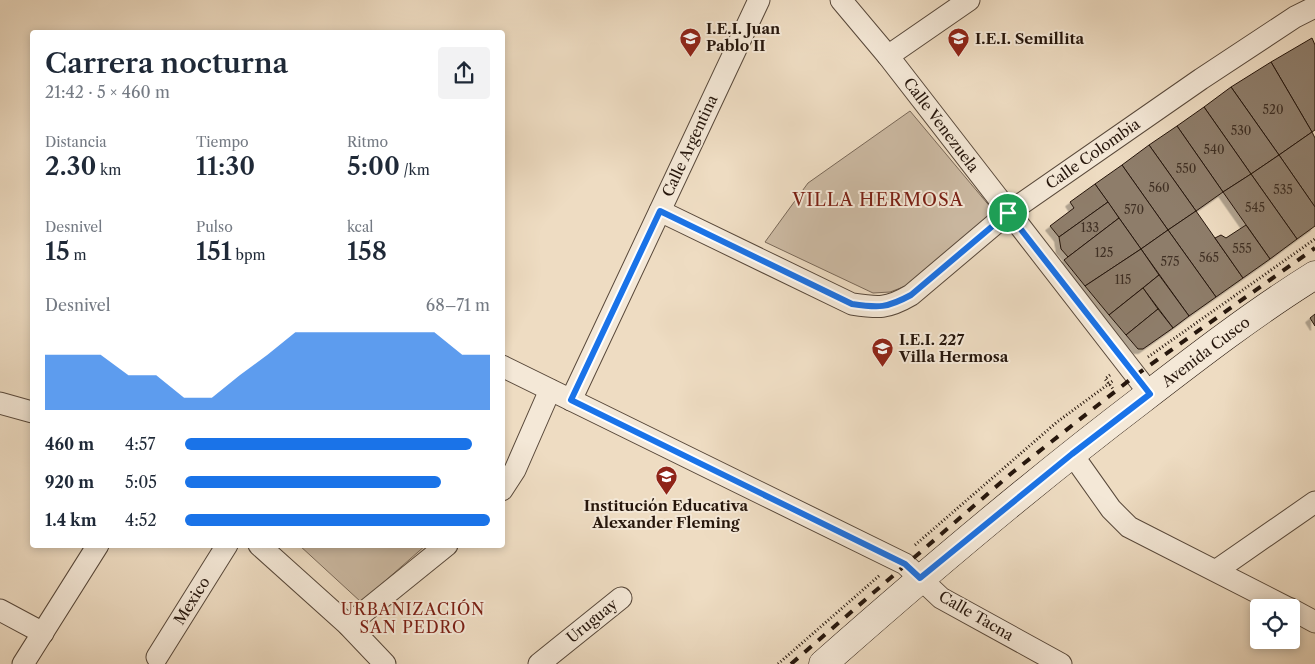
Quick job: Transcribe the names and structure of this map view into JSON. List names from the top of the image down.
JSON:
{
  "streets": {
    "main road": ["Avenida Cusco"],
    "street": [
      "Calle Venezuela",
      "Calle Argentina",
      "Calle Colombia",
      "Mexico",
      "Calle Tacna",
      "Uruguay"
    ]
  },
  "crossings": [
    ["Calle Venezuela", "Calle Colombia"],
    ["Calle Venezuela", "Avenida Cusco"],
    ["Calle Argentina", "Calle Colombia"],
    ["Calle Argentina", "Calle Tacna"],
    ["Avenida Cusco", "Calle Tacna"]
  ],
  "districts": ["VILLA HERMOSA", "URBANIZACIÓN SAN PEDRO"],
  "places": {
    "school or university": [
      "I.E.I. Juan Pablo II",
      "I.E.I. Semillita",
      "I.E.I. 227 Villa Hermosa",
      "Institución Educativa Alexander Fleming"
    ]
  },
  "house_numbers": [
    "520",
    "530",
    "540",
    "550",
    "560",
    "535",
    "545",
    "570",
    "133",
    "555",
    "125",
    "565",
    "575",
    "115"
  ],
  "page": {
    "heading": ["Carrera nocturna", "21:42 · 5 × 460 m"],
    "stats": [
      ["Distancia", "2.30 km"],
      ["Tiempo", "11:30"],
      ["Ritmo", "5:00 /km"],
      ["Desnivel", "15 m"],
      ["Pulso", "151 bpm"],
      ["kcal", "158"]
    ],
    "chart": ["Desnivel", "68–71 m"],
    "list": [
      {
        "name": "460 m",
        "note": "4:57"
      },
      {
        "name": "920 m",
        "note": "5:05"
      },
      {
        "name": "1.4 km",
        "note": "4:52"
      }
    ]
  }
}
